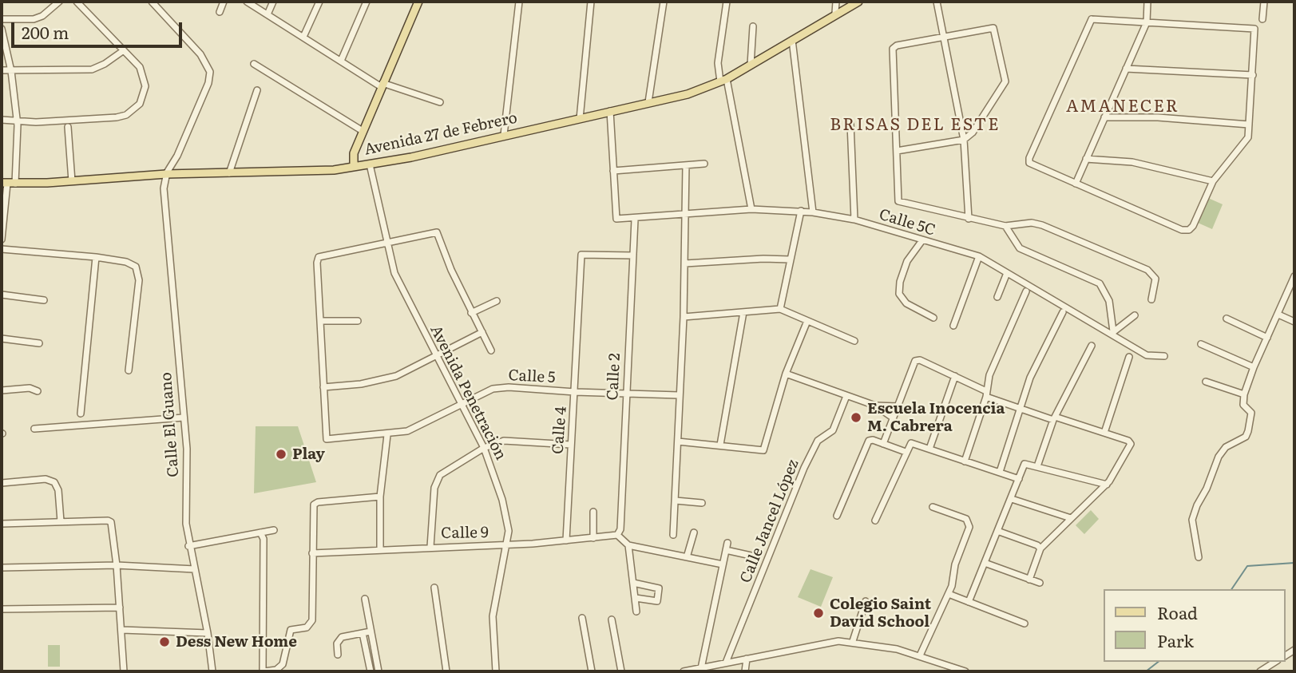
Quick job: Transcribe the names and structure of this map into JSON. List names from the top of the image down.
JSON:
{
  "streets": {
    "main road": ["Avenida 27 de Febrero"],
    "street": [
      "Calle 5C",
      "Calle 5",
      "Calle 2",
      "Avenida Penetración",
      "Calle El Guano",
      "Calle 4",
      "Calle Jancel López",
      "Calle 9"
    ]
  },
  "crossings": [
    ["Avenida 27 de Febrero", "Avenida Penetración"],
    ["Avenida 27 de Febrero", "Calle El Guano"],
    ["Calle 5C", "Calle 2"],
    ["Calle 5", "Calle 2"],
    ["Calle 5", "Avenida Penetración"],
    ["Calle 5", "Calle 4"],
    ["Calle 2", "Calle 4"],
    ["Calle 2", "Calle 9"],
    ["Avenida Penetración", "Calle 9"],
    ["Calle 4", "Calle 9"]
  ],
  "districts": ["AMANECER", "BRISAS DEL ESTE"],
  "places": [
    "Escuela Inocencia M. Cabrera",
    "Play",
    "Colegio Saint David School",
    "Dess New Home"
  ],
  "legend": ["Road", "Park"],
  "scale_bar": "200 m"
}
